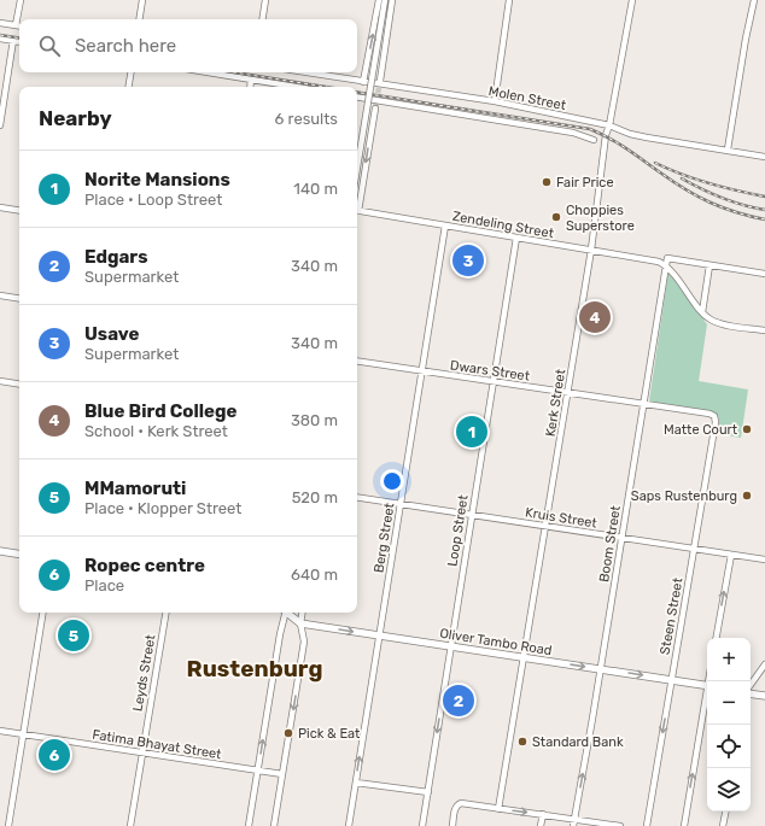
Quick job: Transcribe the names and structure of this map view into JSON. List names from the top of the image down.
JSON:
{
  "streets": {
    "main road": ["Oliver Tambo Road"],
    "street": [
      "Molen Street",
      "Zendeling Street",
      "Dwars Street",
      "Kerk Street",
      "Kruis Street",
      "Loop Street",
      "Berg Street",
      "Boom Street",
      "Steen Street",
      "Leyds Street",
      "Fatima Bhayat Street"
    ]
  },
  "crossings": [
    ["Molen Street", "Kerk Street"],
    ["Zendeling Street", "Kerk Street"],
    ["Zendeling Street", "Loop Street"],
    ["Zendeling Street", "Berg Street"],
    ["Zendeling Street", "Boom Street"],
    ["Dwars Street", "Kerk Street"],
    ["Dwars Street", "Loop Street"],
    ["Dwars Street", "Berg Street"],
    ["Dwars Street", "Boom Street"],
    ["Dwars Street", "Steen Street"],
    ["Kerk Street", "Kruis Street"],
    ["Kerk Street", "Oliver Tambo Road"],
    ["Kruis Street", "Loop Street"],
    ["Kruis Street", "Berg Street"],
    ["Kruis Street", "Boom Street"],
    ["Kruis Street", "Steen Street"],
    ["Loop Street", "Oliver Tambo Road"],
    ["Berg Street", "Oliver Tambo Road"],
    ["Boom Street", "Oliver Tambo Road"],
    ["Steen Street", "Oliver Tambo Road"],
    ["Leyds Street", "Fatima Bhayat Street"]
  ],
  "one_way": ["Oliver Tambo Road"],
  "districts": ["Rustenburg"],
  "places": [
    "Fair Price",
    "Choppies Superstore",
    "Matte Court",
    "Saps Rustenburg",
    "Pick & Eat",
    "Standard Bank"
  ],
  "page": {
    "search": "Search here",
    "heading": ["Nearby", "6 results"],
    "list": [
      {
        "mark": "1",
        "name": "Norite Mansions",
        "note": "Place · Loop Street",
        "value": "140 m"
      },
      {
        "mark": "2",
        "name": "Edgars",
        "note": "Supermarket",
        "value": "340 m"
      },
      {
        "mark": "3",
        "name": "Usave",
        "note": "Supermarket",
        "value": "340 m"
      },
      {
        "mark": "4",
        "name": "Blue Bird College",
        "note": "School · Kerk Street",
        "value": "380 m"
      },
      {
        "mark": "5",
        "name": "MMamoruti",
        "note": "Place · Klopper Street",
        "value": "520 m"
      },
      {
        "mark": "6",
        "name": "Ropec centre",
        "note": "Place",
        "value": "640 m"
      }
    ],
    "pins": [
      "3",
      "4",
      "1",
      "5",
      "2",
      "6"
    ],
    "map_buttons": ["+", "−"]
  }
}
